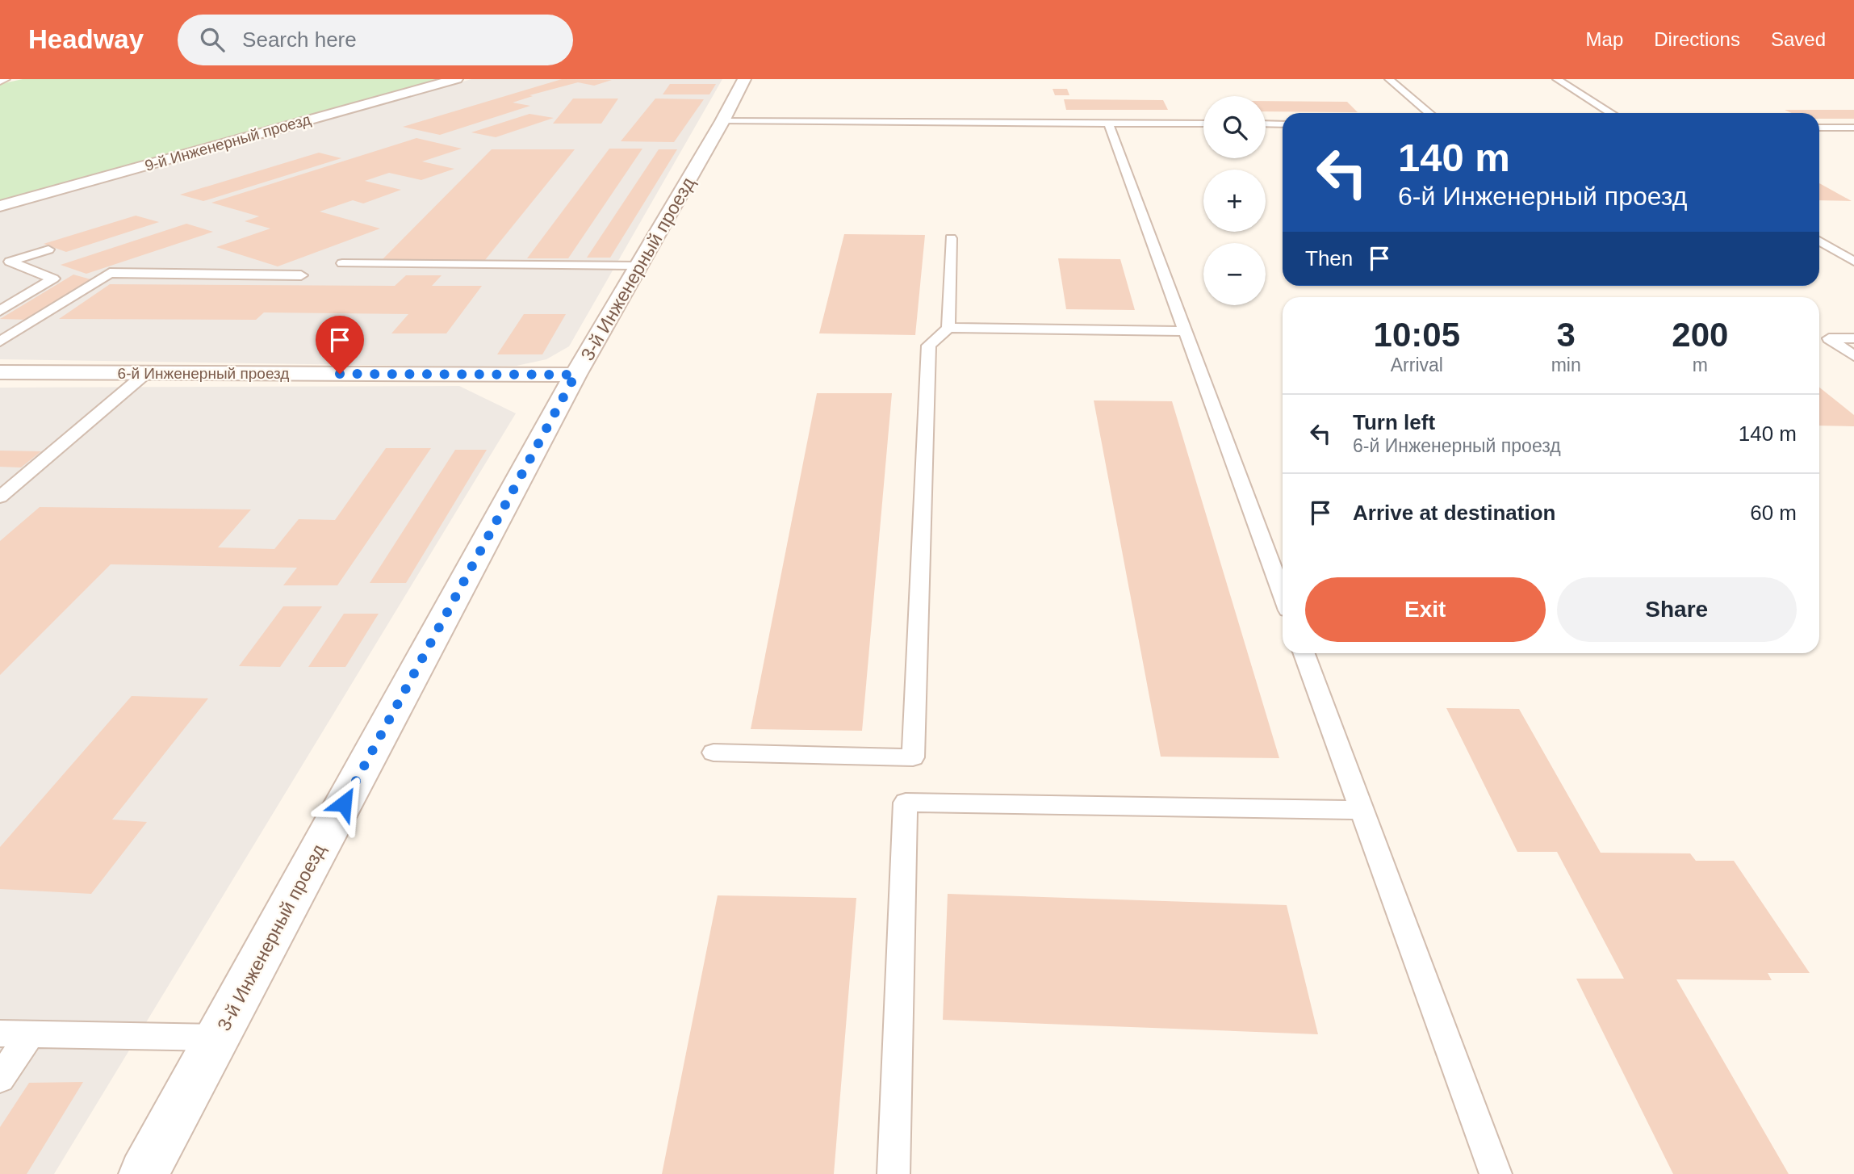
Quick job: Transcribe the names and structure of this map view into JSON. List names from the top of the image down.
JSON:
{
  "streets": {
    "street": ["9-й Инженерный проезд", "3-й Инженерный проезд", "6-й Инженерный проезд"]
  },
  "crossings": [
    ["3-й Инженерный проезд", "6-й Инженерный проезд"]
  ],
  "page": {
    "header": "Headway",
    "search": "Search here",
    "nav": ["Map", "Directions", "Saved"],
    "map_buttons": ["+", "−"],
    "turn": ["140 m", "6-й Инженерный проезд"],
    "then": "Then",
    "eta": [
      "10:05",
      "Arrival",
      "3",
      "min",
      "200",
      "m"
    ],
    "list": [
      {
        "name": "Turn left",
        "note": "6-й Инженерный проезд",
        "value": "140 m"
      },
      {
        "name": "Arrive at destination",
        "value": "60 m"
      }
    ],
    "buttons": ["Exit", "Share"]
  }
}
